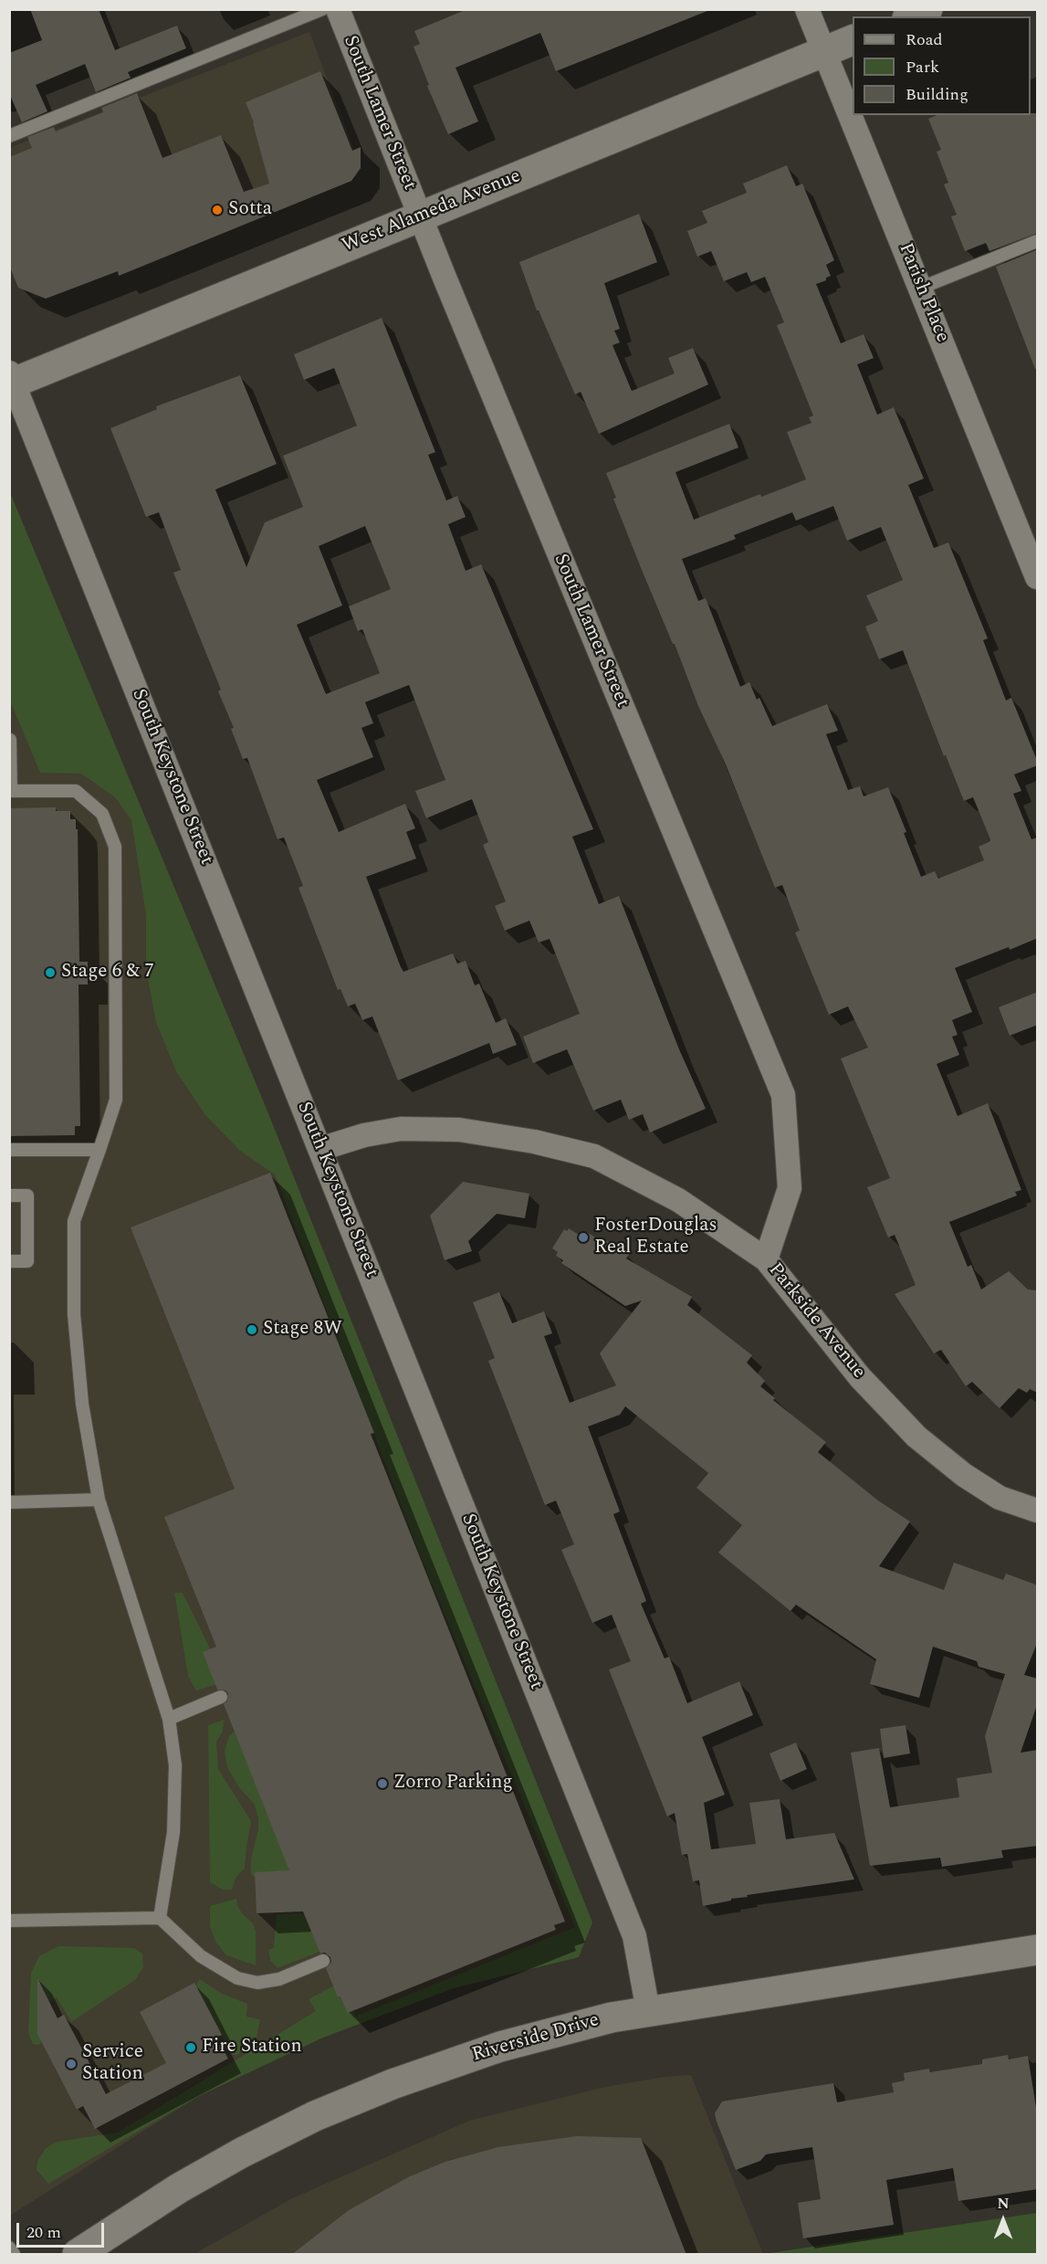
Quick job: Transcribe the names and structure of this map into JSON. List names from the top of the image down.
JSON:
{
  "streets": {
    "main road": ["West Alameda Avenue", "Riverside Drive"],
    "street": [
      "South Lamer Street",
      "Parish Place",
      "South Keystone Street",
      "Parkside Avenue"
    ]
  },
  "crossings": [
    ["South Lamer Street", "West Alameda Avenue"],
    ["South Lamer Street", "Parkside Avenue"],
    ["West Alameda Avenue", "Parish Place"],
    ["West Alameda Avenue", "South Keystone Street"],
    ["South Keystone Street", "Parkside Avenue"],
    ["South Keystone Street", "Riverside Drive"]
  ],
  "places": [
    "Sotta",
    "Stage 6 & 7",
    "FosterDouglas Real Estate",
    "Stage 8W",
    "Zorro Parking",
    "Fire Station",
    "Service Station"
  ],
  "legend": ["Road", "Park", "Building"],
  "scale_bar": "20 m",
  "north": "top"
}
